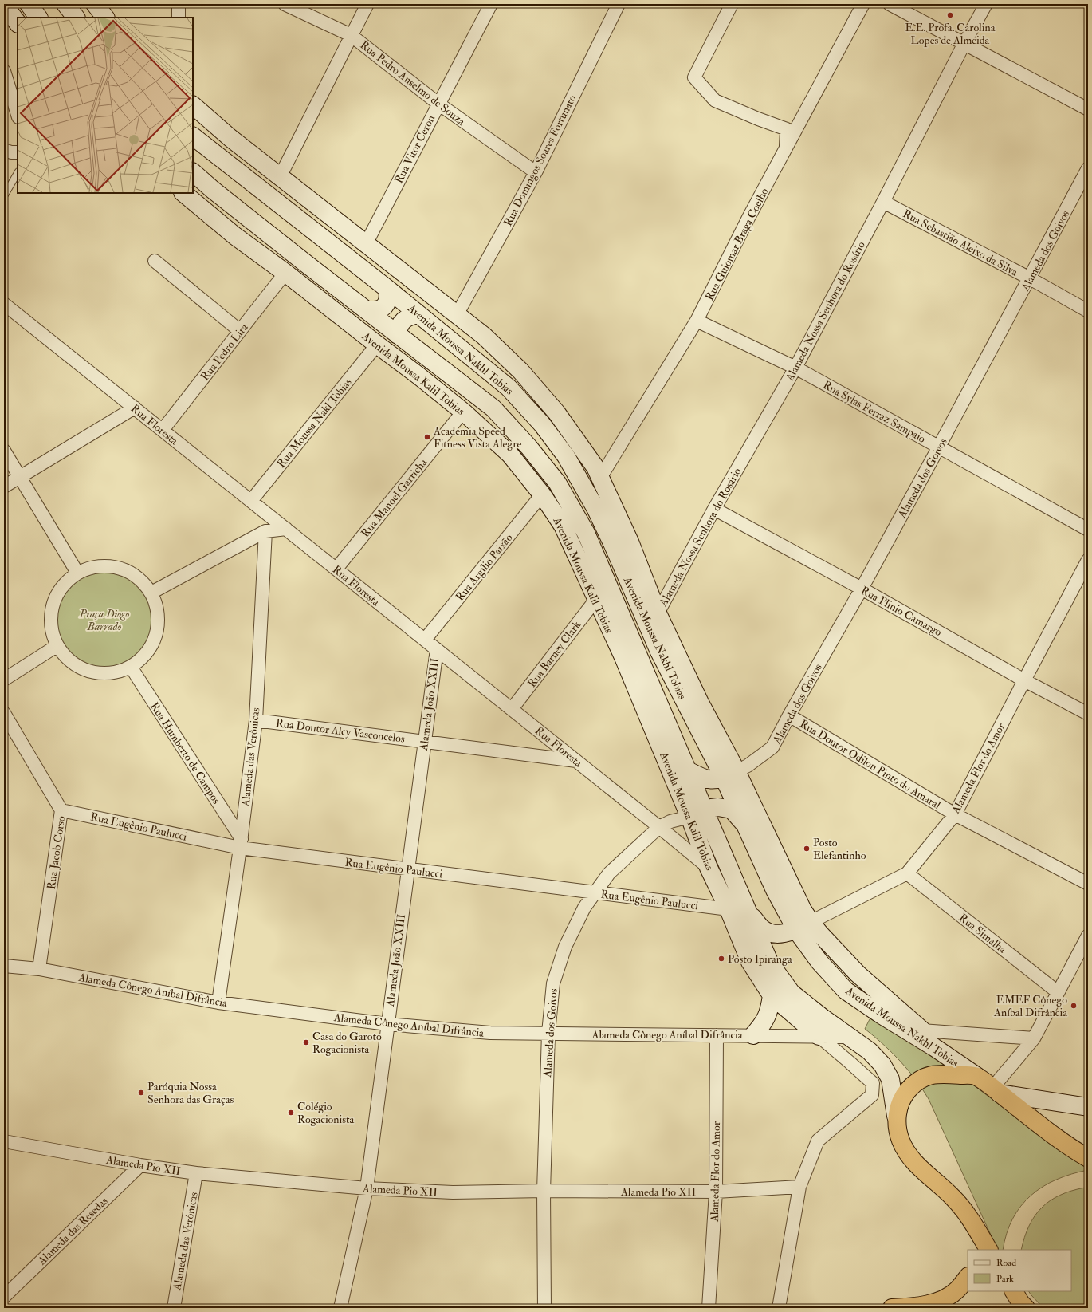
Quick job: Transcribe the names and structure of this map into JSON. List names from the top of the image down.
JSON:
{
  "streets": {
    "highway": ["Avenida Moussa Nakhl Tobias"],
    "main road": ["Avenida Moussa Kalil Tobias"],
    "street": [
      "Rua Pedro Anselmo de Souza",
      "Rua Vitor Ceron",
      "Rua Domingos Soares Fortunato",
      "Rua Sebastião Aleixo da Silva",
      "Rua Guiomar Braga Coelho",
      "Alameda dos Goivos",
      "Alameda Nossa Senhora do Rosário",
      "Rua Pedro Lira",
      "Rua Sylas Ferraz Sampaio",
      "Rua Moussa Nakl Tobias",
      "Rua Floresta",
      "Rua Manoel Garricha",
      "Rua Argílio Paixão",
      "Rua Plinio Camargo",
      "Rua Barney Clark",
      "Alameda João XXIII",
      "Rua Doutor Alcy Vasconcelos",
      "Rua Humberto de Campos",
      "Alameda das Verônicas",
      "Rua Doutor Odilon Pinto do Amaral",
      "Alameda Flor do Amor",
      "Rua Eugênio Paulucci",
      "Rua Jacob Corso",
      "Rua Simalha",
      "Alameda Cônego Aníbal Difrância",
      "Alameda Pio XII",
      "Alameda das Resedás"
    ]
  },
  "crossings": [
    ["Rua Pedro Anselmo de Souza", "Rua Vitor Ceron"],
    ["Rua Pedro Anselmo de Souza", "Rua Domingos Soares Fortunato"],
    ["Rua Sebastião Aleixo da Silva", "Alameda dos Goivos"],
    ["Rua Sebastião Aleixo da Silva", "Alameda Nossa Senhora do Rosário"],
    ["Alameda dos Goivos", "Avenida Moussa Nakhl Tobias"],
    ["Alameda dos Goivos", "Avenida Moussa Kalil Tobias"],
    ["Alameda dos Goivos", "Rua Sylas Ferraz Sampaio"],
    ["Alameda dos Goivos", "Rua Floresta"],
    ["Alameda dos Goivos", "Rua Plinio Camargo"],
    ["Alameda dos Goivos", "Rua Doutor Odilon Pinto do Amaral"],
    ["Alameda dos Goivos", "Rua Eugênio Paulucci"],
    ["Alameda dos Goivos", "Alameda Cônego Aníbal Difrância"],
    ["Alameda dos Goivos", "Alameda Pio XII"],
    ["Alameda Nossa Senhora do Rosário", "Rua Sylas Ferraz Sampaio"],
    ["Alameda Nossa Senhora do Rosário", "Rua Plinio Camargo"],
    ["Avenida Moussa Nakhl Tobias", "Avenida Moussa Kalil Tobias"],
    ["Avenida Moussa Nakhl Tobias", "Alameda Flor do Amor"],
    ["Avenida Moussa Nakhl Tobias", "Alameda Cônego Aníbal Difrância"],
    ["Rua Pedro Lira", "Avenida Moussa Kalil Tobias"],
    ["Rua Pedro Lira", "Rua Floresta"],
    ["Avenida Moussa Kalil Tobias", "Rua Moussa Nakl Tobias"],
    ["Avenida Moussa Kalil Tobias", "Rua Floresta"],
    ["Avenida Moussa Kalil Tobias", "Rua Manoel Garricha"],
    ["Avenida Moussa Kalil Tobias", "Rua Argílio Paixão"],
    ["Avenida Moussa Kalil Tobias", "Rua Barney Clark"],
    ["Avenida Moussa Kalil Tobias", "Rua Eugênio Paulucci"],
    ["Avenida Moussa Kalil Tobias", "Alameda Cônego Aníbal Difrância"],
    ["Rua Moussa Nakl Tobias", "Rua Floresta"],
    ["Rua Floresta", "Rua Manoel Garricha"],
    ["Rua Floresta", "Rua Argílio Paixão"],
    ["Rua Floresta", "Rua Barney Clark"],
    ["Rua Floresta", "Alameda João XXIII"],
    ["Rua Floresta", "Rua Doutor Alcy Vasconcelos"],
    ["Rua Plinio Camargo", "Alameda Flor do Amor"],
    ["Alameda João XXIII", "Rua Doutor Alcy Vasconcelos"],
    ["Alameda João XXIII", "Rua Eugênio Paulucci"],
    ["Alameda João XXIII", "Alameda Cônego Aníbal Difrância"],
    ["Alameda João XXIII", "Alameda Pio XII"],
    ["Rua Doutor Alcy Vasconcelos", "Alameda das Verônicas"],
    ["Rua Humberto de Campos", "Alameda das Verônicas"],
    ["Rua Humberto de Campos", "Rua Eugênio Paulucci"],
    ["Alameda das Verônicas", "Rua Eugênio Paulucci"],
    ["Alameda das Verônicas", "Alameda Cônego Aníbal Difrância"],
    ["Alameda das Verônicas", "Alameda Pio XII"],
    ["Rua Doutor Odilon Pinto do Amaral", "Alameda Flor do Amor"],
    ["Alameda Flor do Amor", "Rua Simalha"],
    ["Alameda Flor do Amor", "Alameda Cônego Aníbal Difrância"],
    ["Alameda Flor do Amor", "Alameda Pio XII"],
    ["Rua Eugênio Paulucci", "Rua Jacob Corso"],
    ["Rua Jacob Corso", "Alameda Cônego Aníbal Difrância"],
    ["Alameda Pio XII", "Alameda das Resedás"]
  ],
  "parks": ["Praça Diogo Barrado"],
  "places": [
    "E.E. Profa. Carolina Lopes de Almeida",
    "Academia Speed Fitness Vista Alegre",
    "Posto Elefantinho",
    "Posto Ipiranga",
    "EMEF Cônego Aníbal Difrância",
    "Casa do Garoto Rogacionista",
    "Paróquia Nossa Senhora das Graças",
    "Colégio Rogacionista"
  ],
  "legend": ["Road", "Park"]
}
